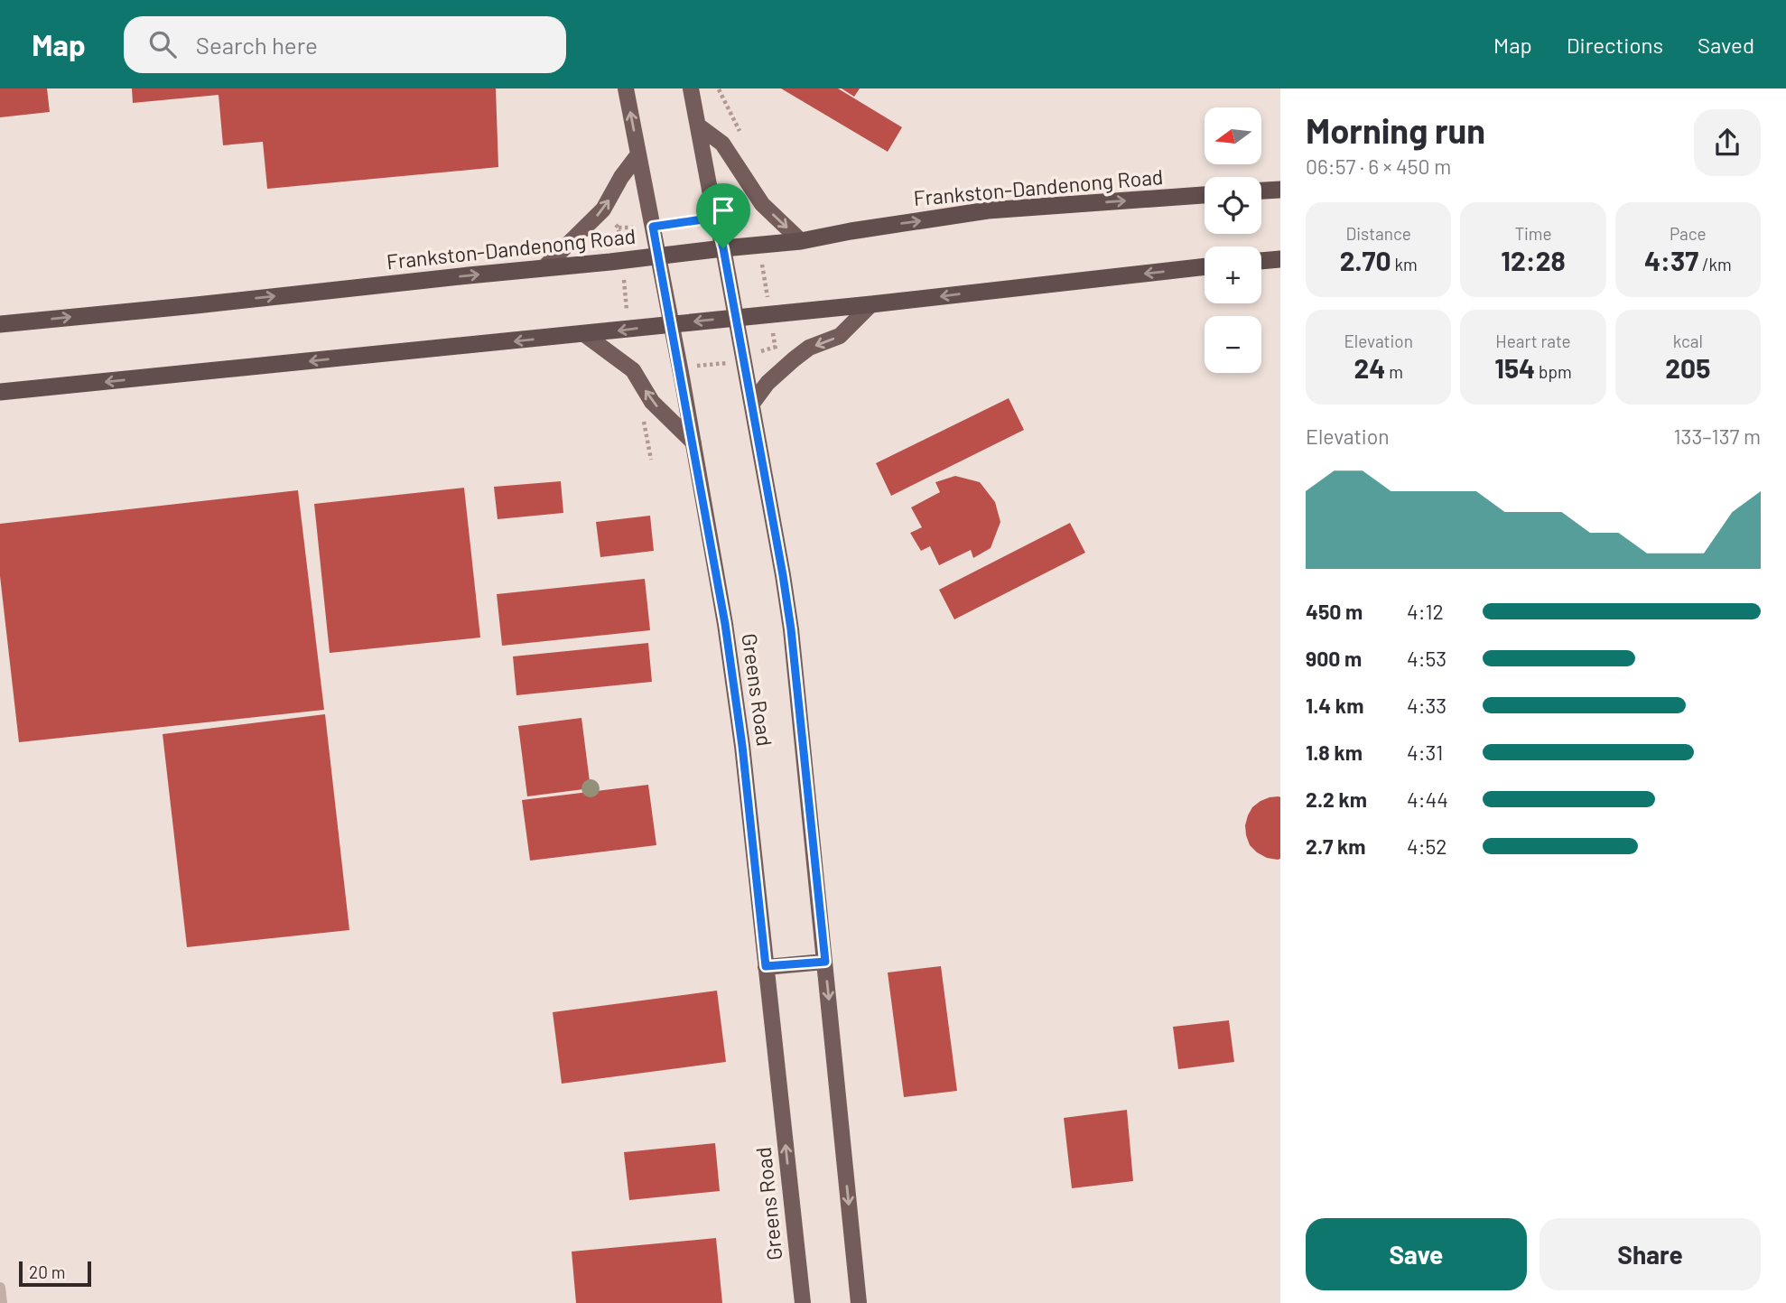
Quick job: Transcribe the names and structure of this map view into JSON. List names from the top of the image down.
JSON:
{
  "streets": {
    "highway": ["Frankston-Dandenong Road"],
    "main road": ["Greens Road"]
  },
  "crossings": [
    ["Frankston-Dandenong Road", "Greens Road"]
  ],
  "scale_bar": "20 m",
  "north": "left",
  "page": {
    "header": "Map",
    "search": "Search here",
    "nav": ["Map", "Directions", "Saved"],
    "heading": ["Morning run", "06:57 · 6 × 450 m"],
    "map_buttons": ["+", "−"],
    "stats": [
      ["Distance", "2.70 km"],
      ["Time", "12:28"],
      ["Pace", "4:37 /km"],
      ["Elevation", "24 m"],
      ["Heart rate", "154 bpm"],
      ["kcal", "205"]
    ],
    "chart": ["Elevation", "133–137 m"],
    "list": [
      {
        "name": "450 m",
        "note": "4:12"
      },
      {
        "name": "900 m",
        "note": "4:53"
      },
      {
        "name": "1.4 km",
        "note": "4:33"
      },
      {
        "name": "1.8 km",
        "note": "4:31"
      },
      {
        "name": "2.2 km",
        "note": "4:44"
      },
      {
        "name": "2.7 km",
        "note": "4:52"
      }
    ],
    "buttons": ["Save", "Share"],
    "scale": "20 m"
  }
}
